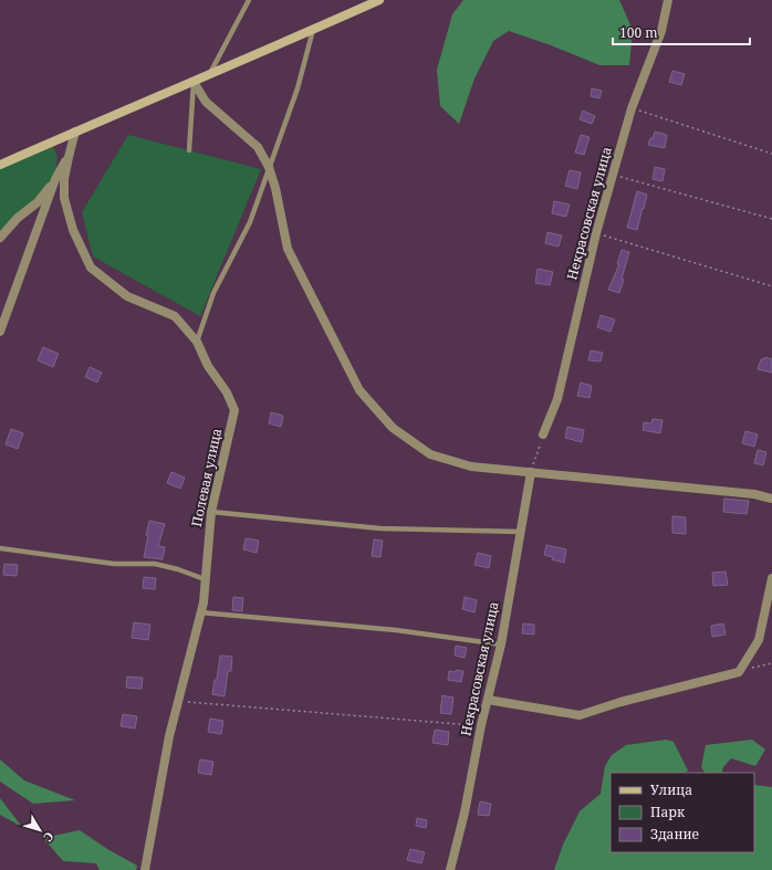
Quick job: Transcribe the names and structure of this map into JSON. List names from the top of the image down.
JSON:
{
  "streets": {
    "street": ["Некрасовская улица", "Полевая улица"]
  },
  "legend": ["Улица", "Парк", "Здание"],
  "scale_bar": "100 m",
  "north": "bottom right"
}
